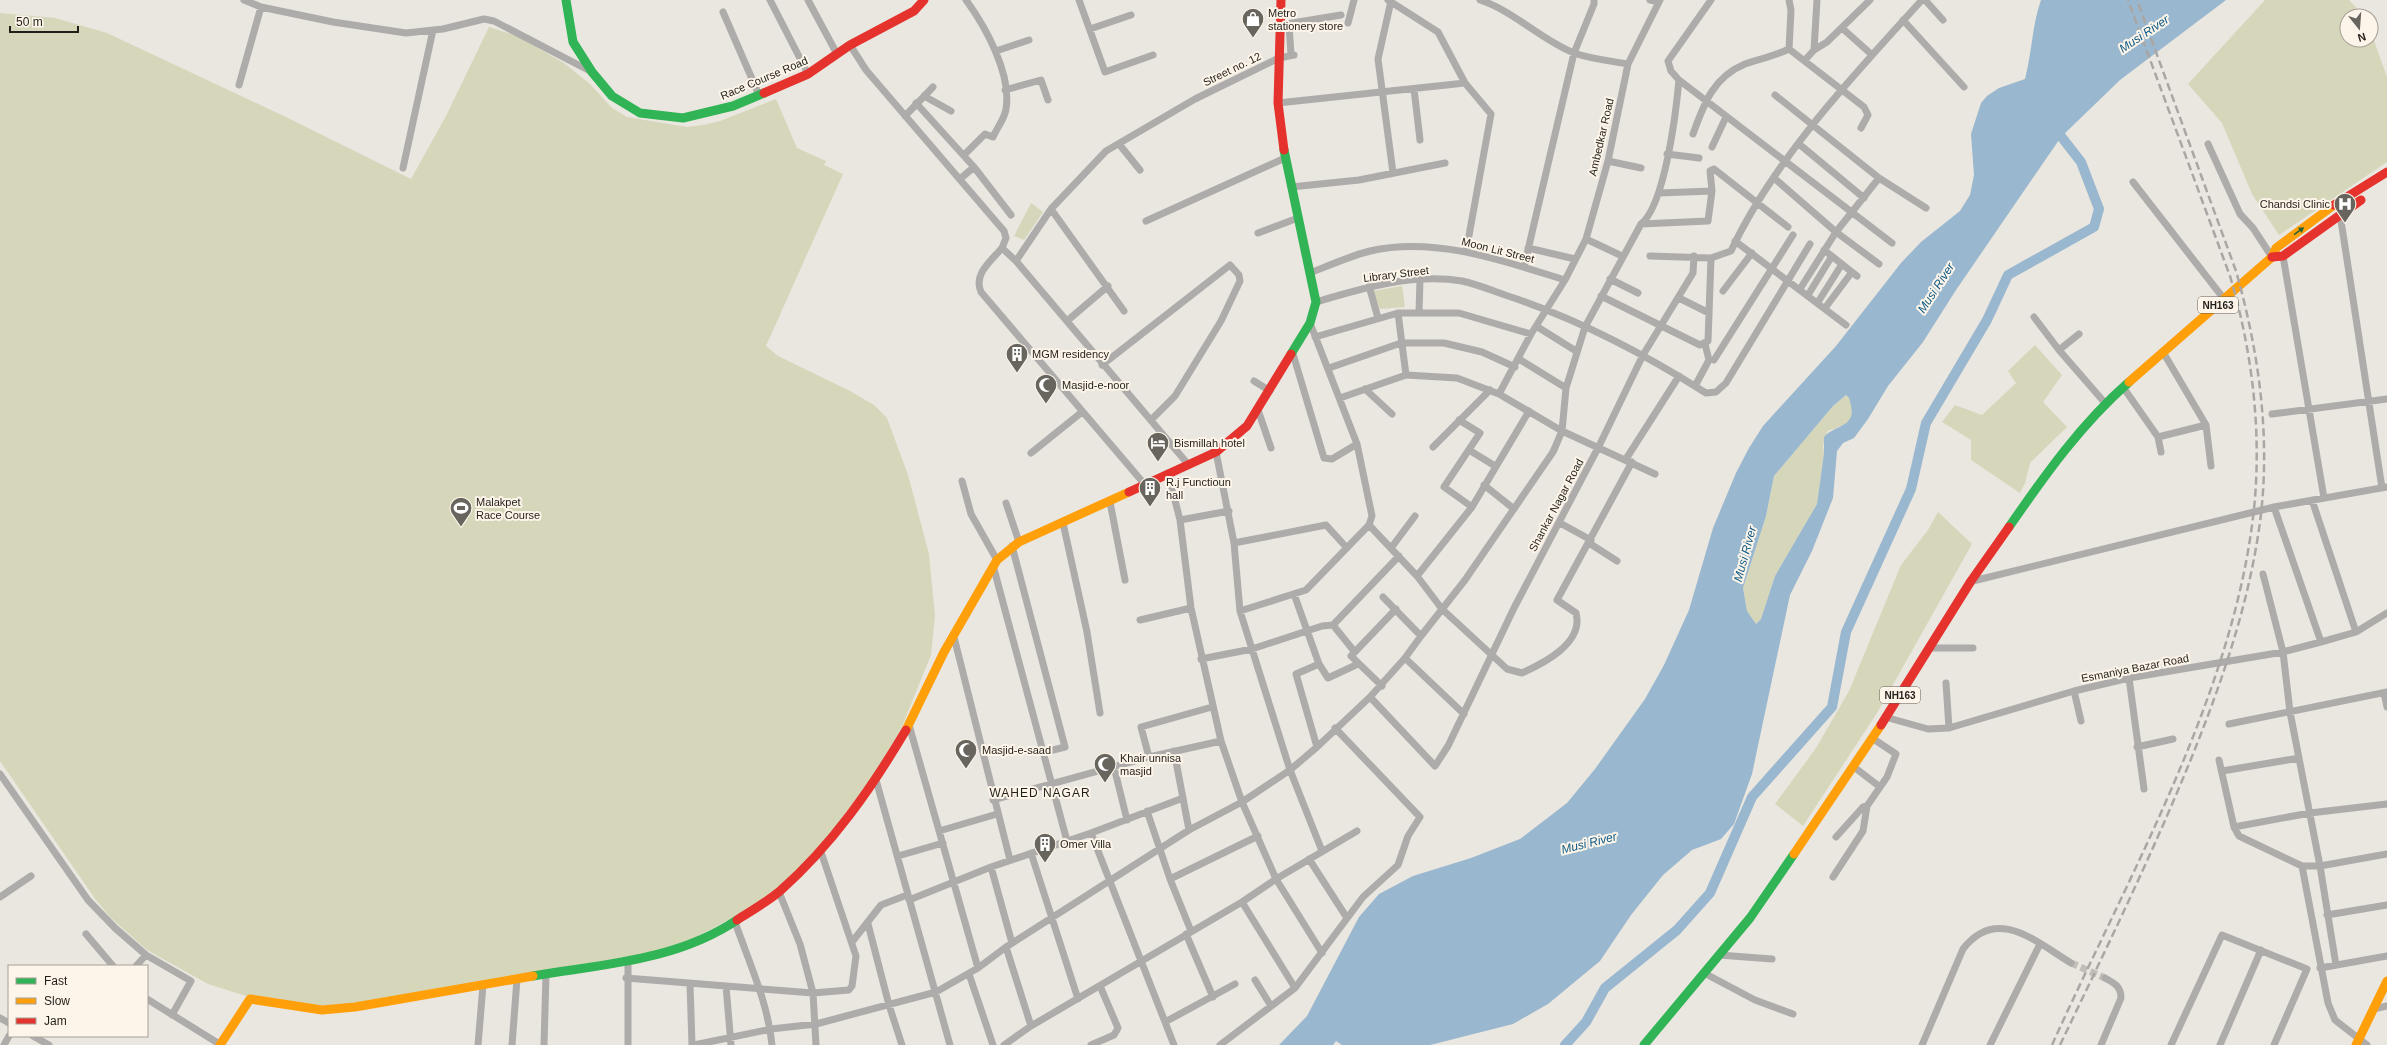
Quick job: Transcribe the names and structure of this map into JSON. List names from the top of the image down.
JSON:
{
  "streets": {
    "main road": ["Race Course Road", "NH163"],
    "street": [
      "Street no. 12",
      "Ambedkar Road",
      "Moon Lit Street",
      "Library Street",
      "Shankar Nagar Road",
      "Esmaniya Bazar Road"
    ]
  },
  "crossings": [
    ["Ambedkar Road", "Moon Lit Street"],
    ["Ambedkar Road", "Library Street"],
    ["Library Street", "Shankar Nagar Road"],
    ["NH163", "Esmaniya Bazar Road"]
  ],
  "districts": ["WAHED NAGAR"],
  "water": ["Musi River"],
  "places": {
    "shop": ["Metro stationery store"],
    "hospital": ["Chandsi Clinic"],
    "building": ["MGM residency", "R.j Functioun hall", "Omer Villa"],
    "mosque": ["Masjid-e-noor", "Masjid-e-saad", "Khair unnisa masjid"],
    "hotel": ["Bismillah hotel"],
    "sports": ["Malakpet Race Course"]
  },
  "legend": ["Fast", "Slow", "Jam"],
  "scale_bar": "50 m",
  "north": "bottom"
}
